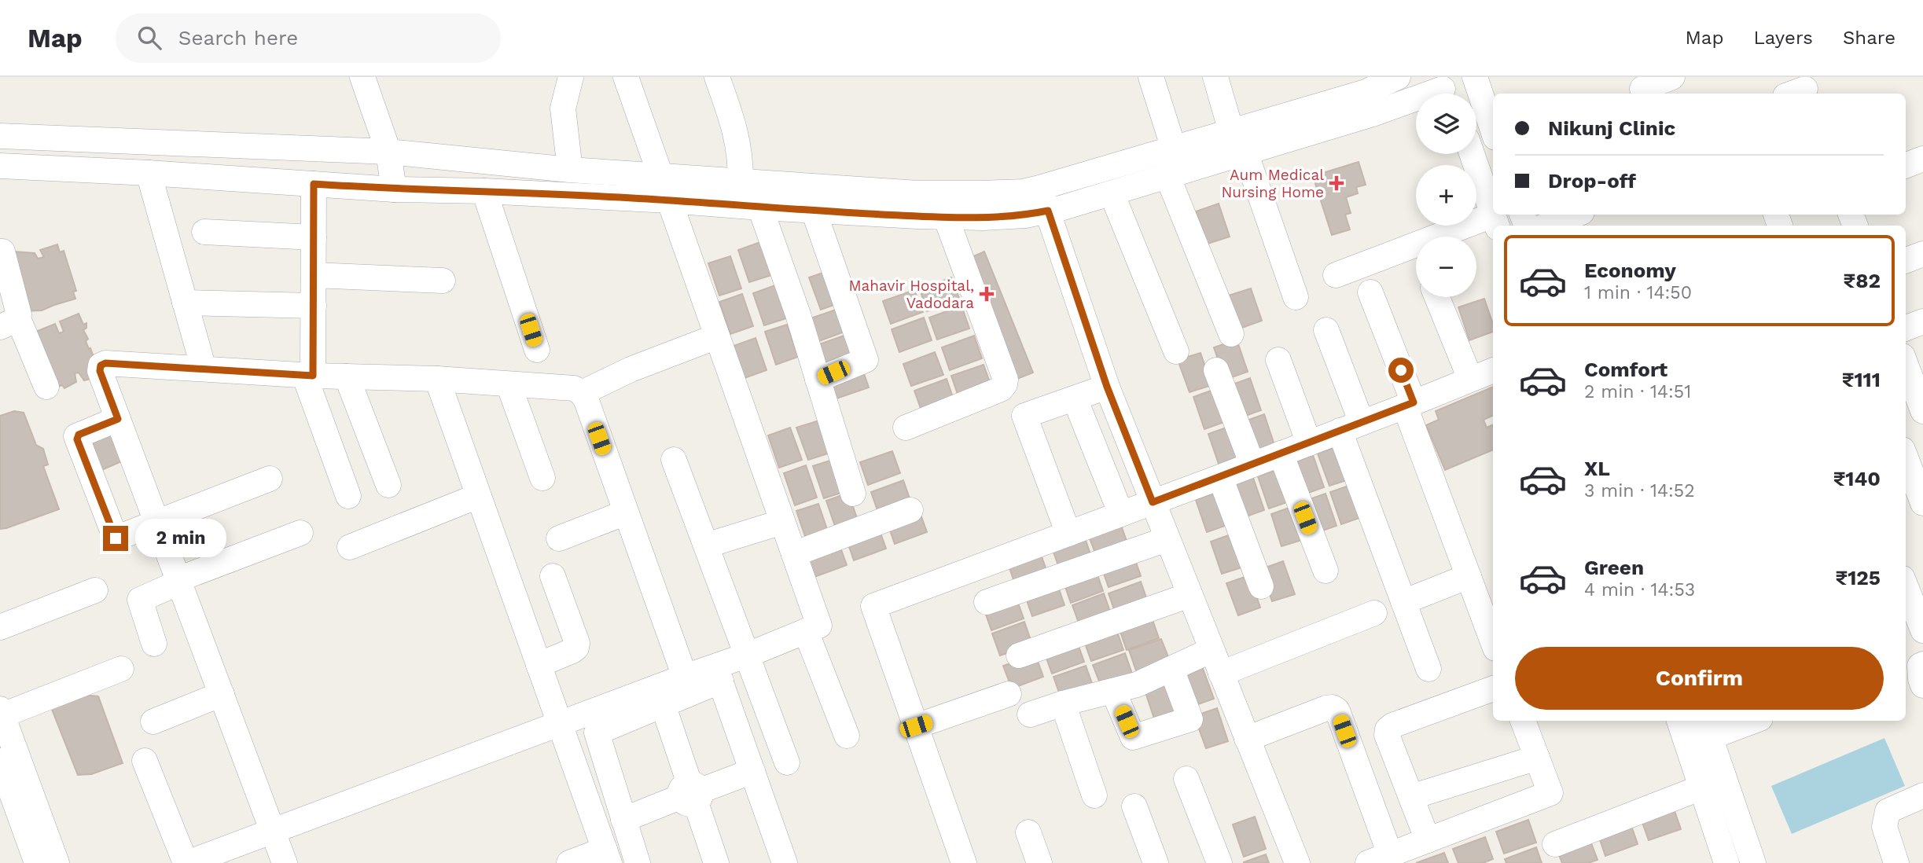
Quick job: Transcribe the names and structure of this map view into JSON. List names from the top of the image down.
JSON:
{
  "places": {
    "health": ["Aum Medical Nursing Home", "Mahavir Hospital, Vadodara"]
  },
  "page": {
    "header": "Map",
    "search": "Search here",
    "nav": ["Map", "Layers", "Share"],
    "map_buttons": ["+", "−"],
    "banner": ["Nikunj Clinic", "Drop-off"],
    "list": [
      {
        "name": "Economy",
        "note": "1 min · 14:50",
        "value": "₹82"
      },
      {
        "name": "Comfort",
        "note": "2 min · 14:51",
        "value": "₹111"
      },
      {
        "name": "XL",
        "note": "3 min · 14:52",
        "value": "₹140"
      },
      {
        "name": "Green",
        "note": "4 min · 14:53",
        "value": "₹125"
      }
    ],
    "bubble": "2 min",
    "buttons": "Confirm"
  }
}
